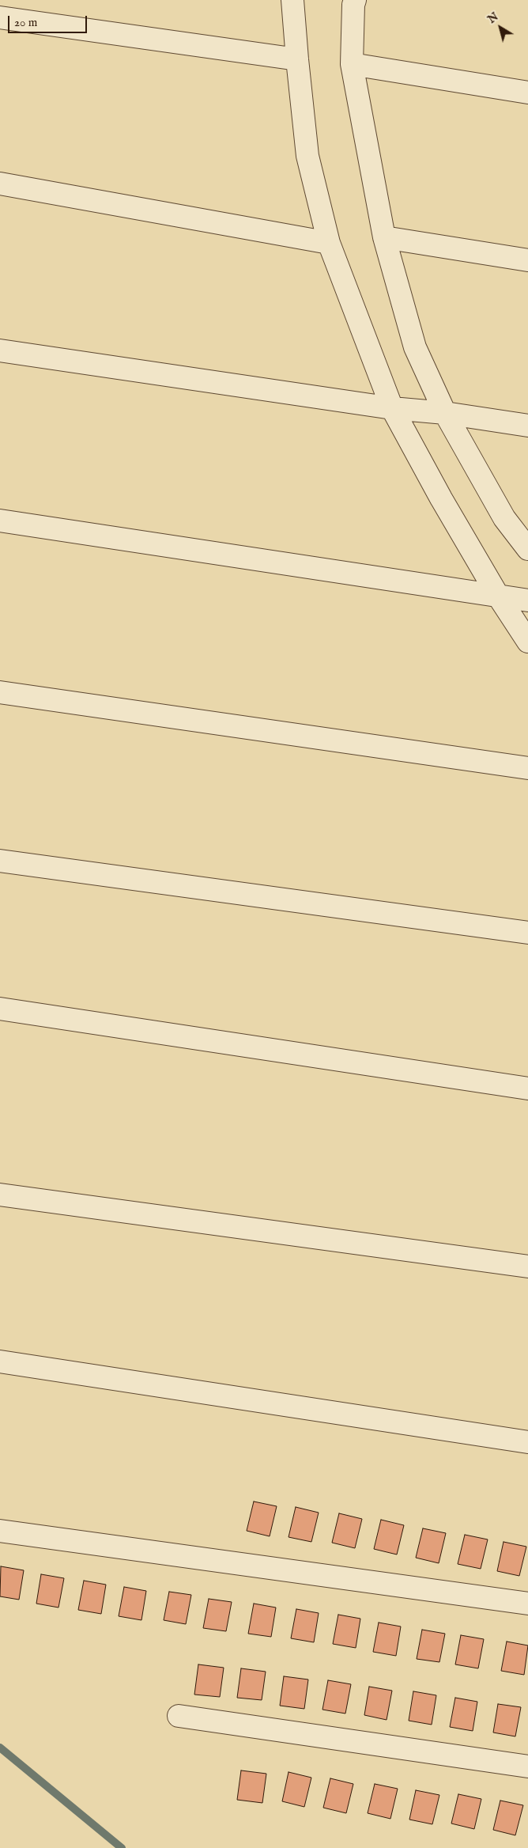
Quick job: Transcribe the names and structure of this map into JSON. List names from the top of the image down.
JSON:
{
  "scale_bar": "20 m",
  "north": "top left"
}
